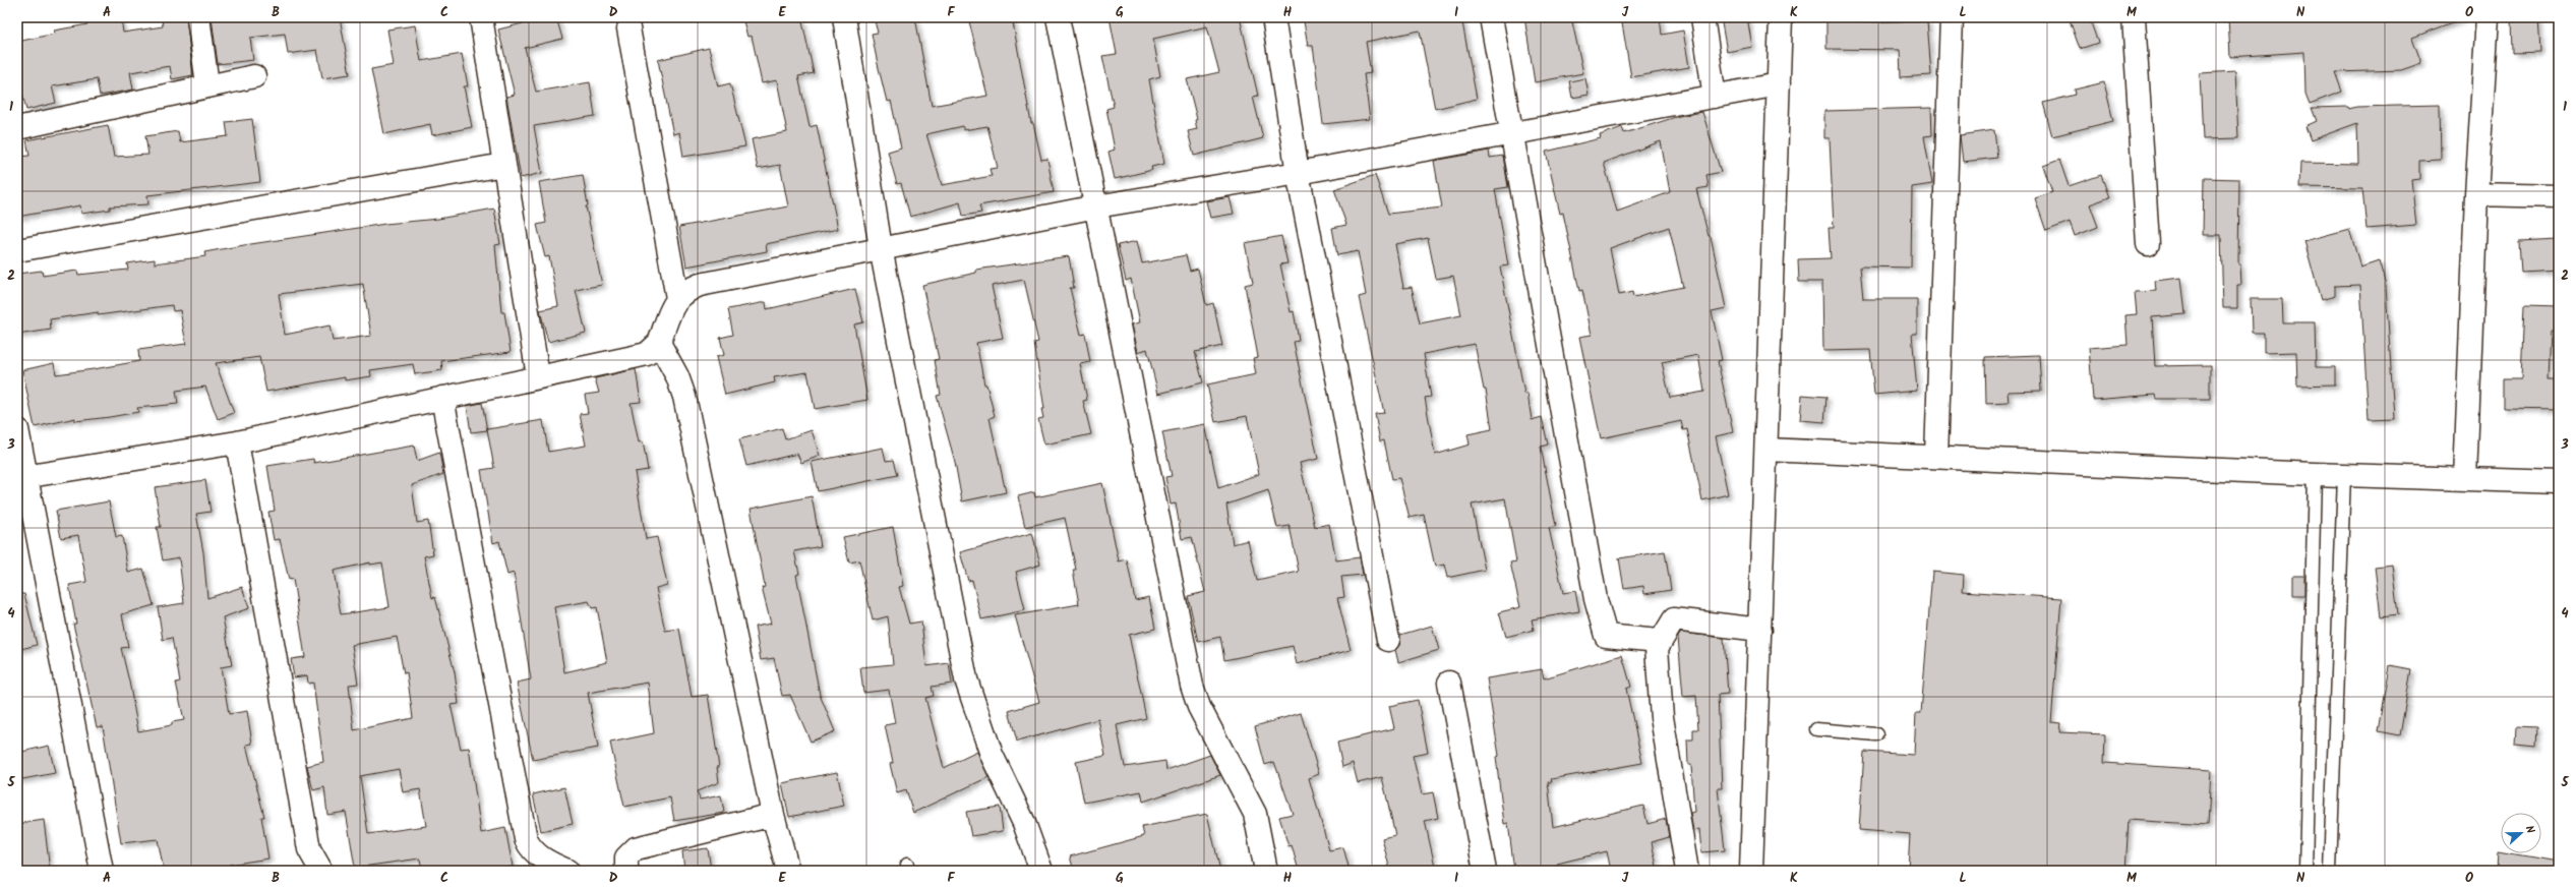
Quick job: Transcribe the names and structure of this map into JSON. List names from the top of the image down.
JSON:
{
  "north": "right",
  "grid": {
    "columns": [
      "A",
      "B",
      "C",
      "D",
      "E",
      "F",
      "G",
      "H",
      "I",
      "J",
      "K",
      "L",
      "M",
      "N",
      "O"
    ],
    "rows": [
      "1",
      "2",
      "3",
      "4",
      "5"
    ]
  }
}
